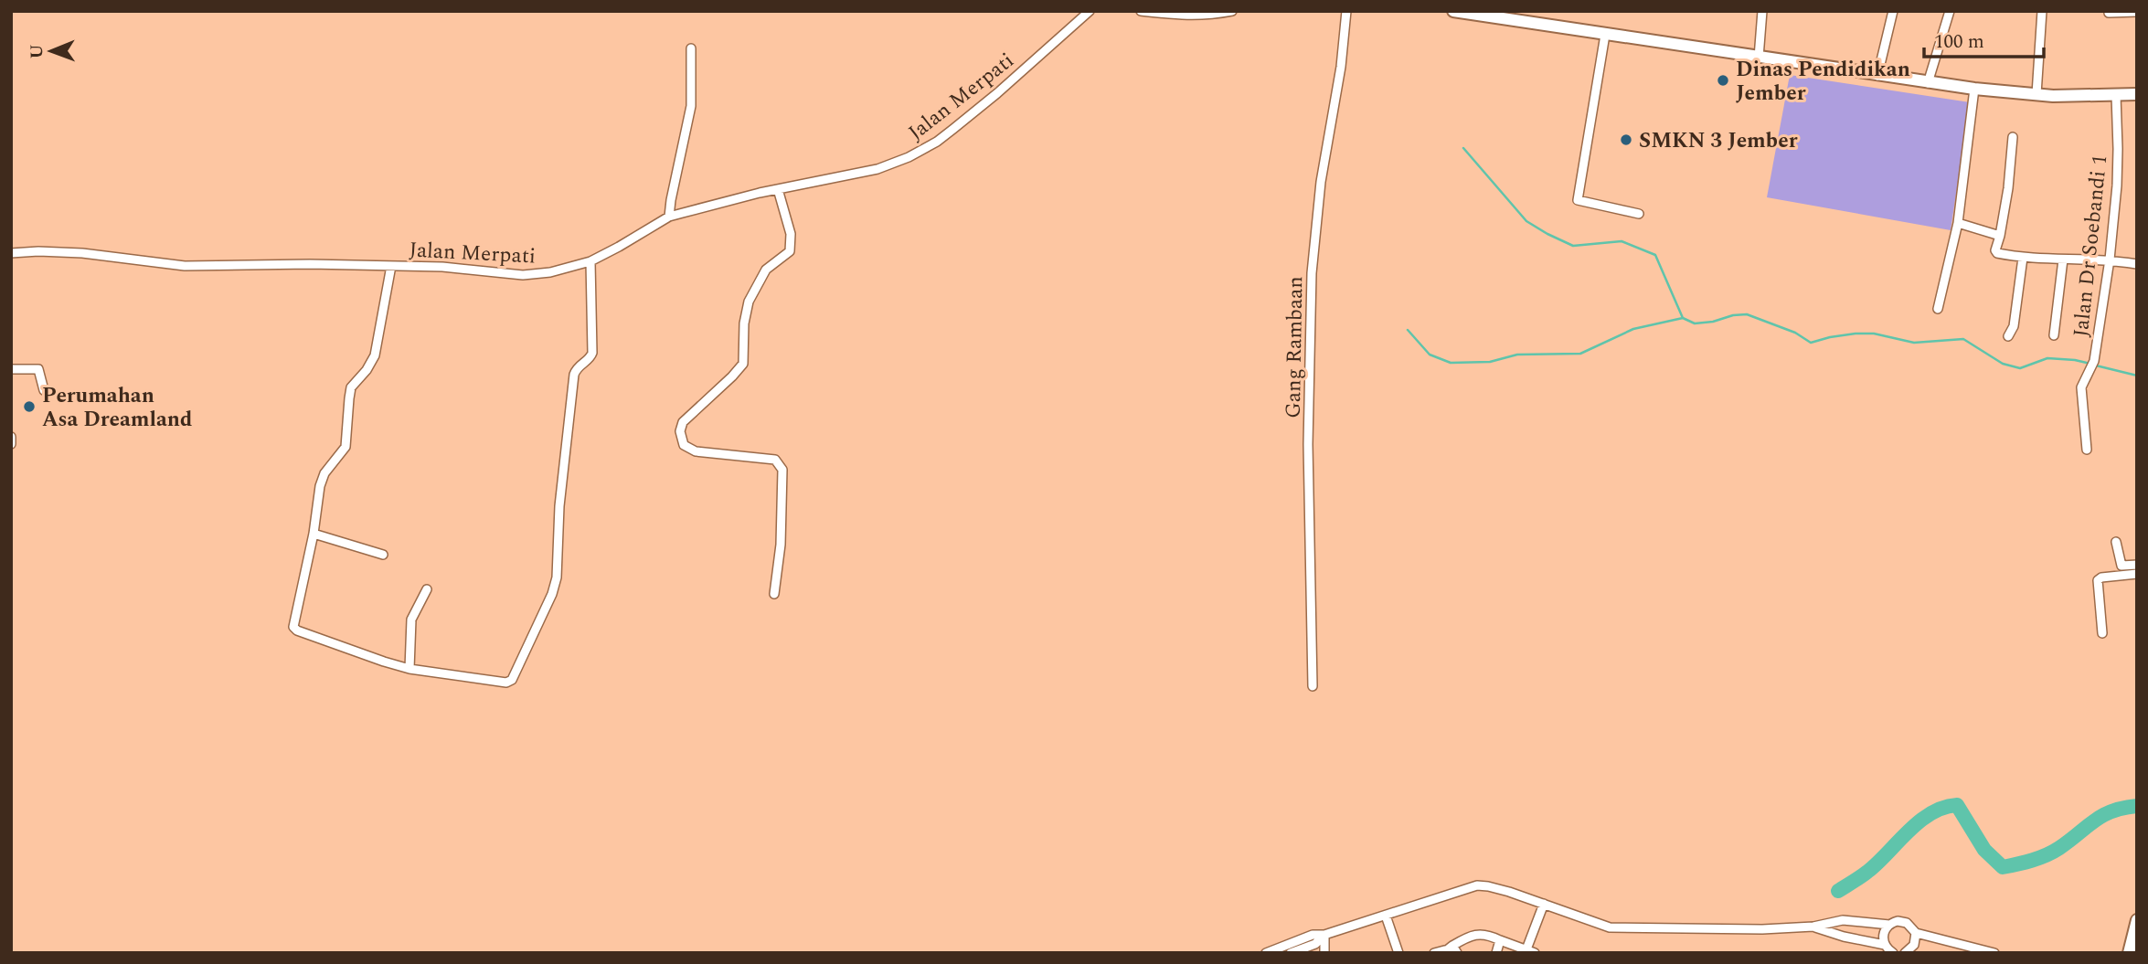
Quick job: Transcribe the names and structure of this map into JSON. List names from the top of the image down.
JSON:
{
  "streets": {
    "street": ["Jalan Merpati", "Jalan Dr Soebandi 1", "Gang Rambaan"]
  },
  "places": ["Dinas Pendidikan Jember", "SMKN 3 Jember", "Perumahan Asa Dreamland"],
  "scale_bar": "100 m",
  "north": "left"
}
